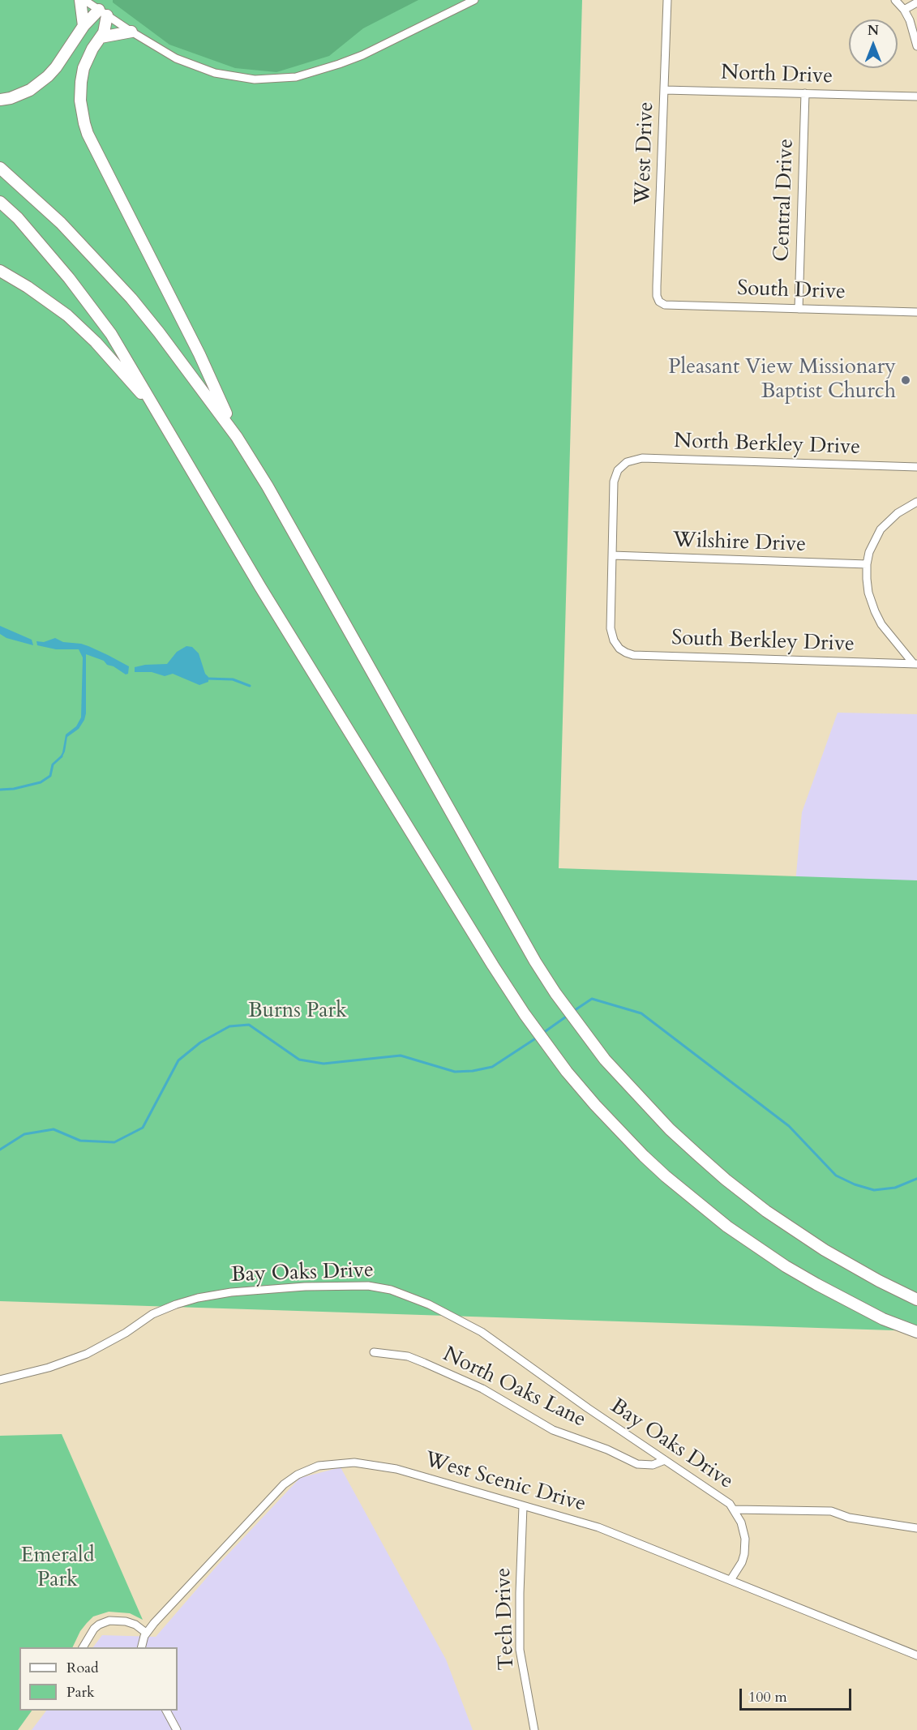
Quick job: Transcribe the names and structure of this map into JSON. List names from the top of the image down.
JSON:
{
  "streets": {
    "street": [
      "North Drive",
      "West Drive",
      "Central Drive",
      "South Drive",
      "North Berkley Drive",
      "Wilshire Drive",
      "South Berkley Drive",
      "Bay Oaks Drive",
      "North Oaks Lane",
      "West Scenic Drive",
      "Tech Drive"
    ]
  },
  "crossings": [
    ["North Drive", "West Drive"],
    ["North Drive", "Central Drive"],
    ["West Drive", "South Drive"],
    ["Central Drive", "South Drive"],
    ["North Berkley Drive", "Wilshire Drive"],
    ["North Berkley Drive", "South Berkley Drive"],
    ["Wilshire Drive", "South Berkley Drive"],
    ["Bay Oaks Drive", "North Oaks Lane"],
    ["Bay Oaks Drive", "West Scenic Drive"],
    ["West Scenic Drive", "Tech Drive"]
  ],
  "parks": ["Burns Park", "Emerald Park"],
  "places": ["Pleasant View Missionary Baptist Church"],
  "legend": ["Road", "Park"],
  "scale_bar": "100 m",
  "north": "top"
}
